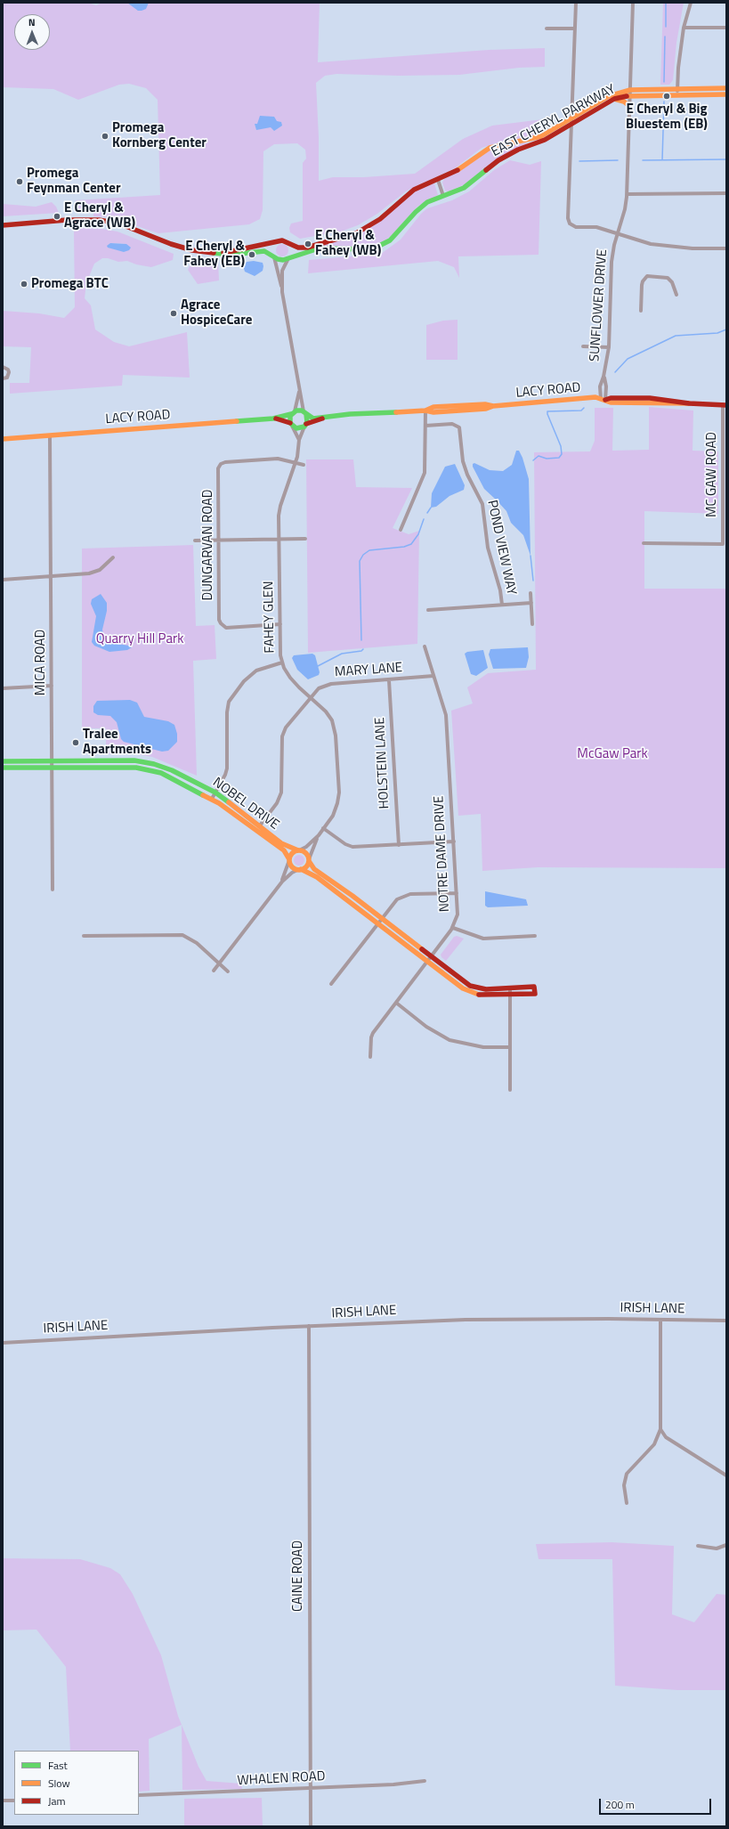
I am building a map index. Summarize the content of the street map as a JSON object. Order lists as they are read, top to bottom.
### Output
{
  "streets": {
    "street": [
      "EAST CHERYL PARKWAY",
      "SUNFLOWER DRIVE",
      "LACY ROAD",
      "MC GAW ROAD",
      "DUNGARVAN ROAD",
      "POND VIEW WAY",
      "FAHEY GLEN",
      "MICA ROAD",
      "MARY LANE",
      "HOLSTEIN LANE",
      "NOBEL DRIVE",
      "NOTRE DAME DRIVE",
      "IRISH LANE",
      "CAINE ROAD",
      "WHALEN ROAD"
    ]
  },
  "crossings": [
    ["EAST CHERYL PARKWAY", "SUNFLOWER DRIVE"],
    ["SUNFLOWER DRIVE", "LACY ROAD"],
    ["LACY ROAD", "MC GAW ROAD"],
    ["LACY ROAD", "FAHEY GLEN"],
    ["LACY ROAD", "MICA ROAD"],
    ["DUNGARVAN ROAD", "FAHEY GLEN"],
    ["FAHEY GLEN", "MARY LANE"],
    ["FAHEY GLEN", "NOBEL DRIVE"],
    ["MICA ROAD", "NOBEL DRIVE"],
    ["MARY LANE", "HOLSTEIN LANE"],
    ["MARY LANE", "NOBEL DRIVE"],
    ["MARY LANE", "NOTRE DAME DRIVE"],
    ["NOBEL DRIVE", "NOTRE DAME DRIVE"],
    ["IRISH LANE", "CAINE ROAD"],
    ["CAINE ROAD", "WHALEN ROAD"]
  ],
  "parks": ["Quarry Hill Park", "McGaw Park"],
  "places": [
    "E Cheryl & Big Bluestem (EB)",
    "Promega Kornberg Center",
    "Promega Feynman Center",
    "E Cheryl & Agrace (WB)",
    "E Cheryl & Fahey (WB)",
    "E Cheryl & Fahey (EB)",
    "Promega BTC",
    "Agrace HospiceCare",
    "Tralee Apartments"
  ],
  "legend": ["Fast", "Slow", "Jam"],
  "scale_bar": "200 m",
  "north": "top"
}
